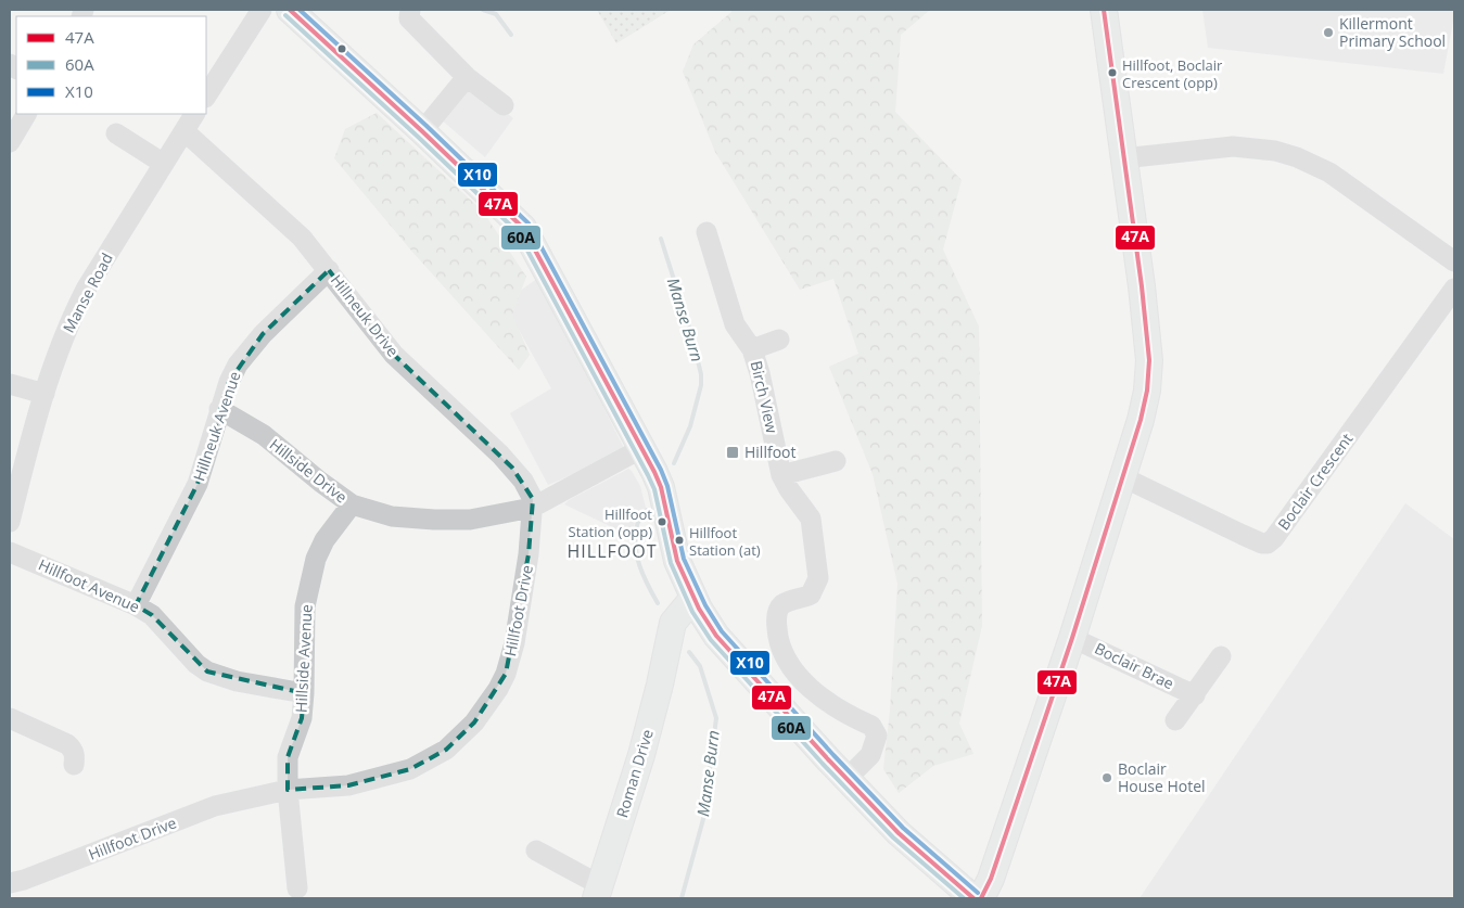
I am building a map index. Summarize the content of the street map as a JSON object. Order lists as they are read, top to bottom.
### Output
{
  "streets": {
    "main road": ["Roman Drive"],
    "street": [
      "Manse Road",
      "Hillneuk Drive",
      "Birch View",
      "Hillneuk Avenue",
      "Hillside Drive",
      "Boclair Crescent",
      "Hillfoot Avenue",
      "Hillfoot Drive",
      "Hillside Avenue",
      "Boclair Brae"
    ]
  },
  "crossings": [
    ["Manse Road", "Hillneuk Drive"],
    ["Hillneuk Drive", "Hillneuk Avenue"],
    ["Hillneuk Drive", "Hillside Drive"],
    ["Hillneuk Drive", "Hillfoot Drive"],
    ["Hillneuk Avenue", "Hillside Drive"],
    ["Hillneuk Avenue", "Hillfoot Avenue"],
    ["Hillside Drive", "Hillfoot Drive"],
    ["Hillside Drive", "Hillside Avenue"],
    ["Hillfoot Avenue", "Hillside Avenue"],
    ["Hillfoot Drive", "Hillside Avenue"]
  ],
  "districts": ["HILLFOOT"],
  "water": ["Manse Burn"],
  "places": {
    "other": [
      "Killermont Primary School",
      "Hillfoot, Boclair Crescent (opp)",
      "Hillfoot Station (opp)",
      "Hillfoot Station (at)",
      "Boclair House Hotel"
    ],
    "transit": ["Hillfoot"]
  },
  "lines": ["transit line 47A", "transit line X10", "transit line 60A"],
  "legend": ["47A", "60A", "X10"]
}
